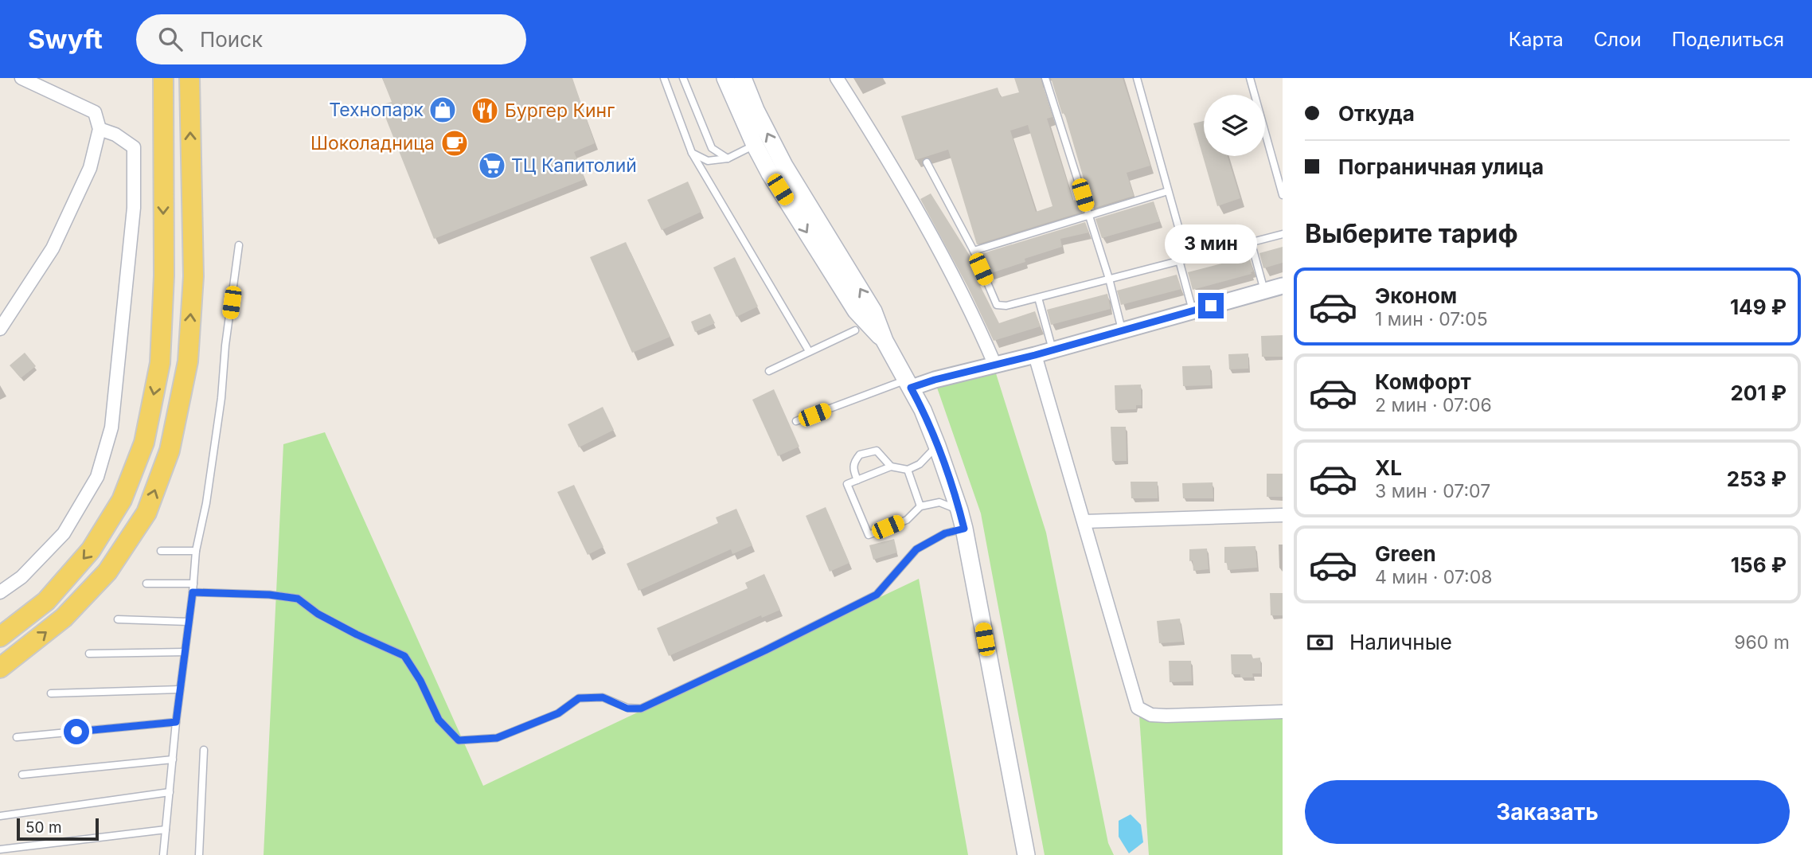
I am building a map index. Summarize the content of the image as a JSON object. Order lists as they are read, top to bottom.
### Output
{
  "places": {
    "shop": ["Технопарк"],
    "restaurant": ["Бургер Кинг"],
    "cafe": ["Шоколадница"],
    "supermarket": ["ТЦ Капитолий"]
  },
  "scale_bar": "50 m",
  "page": {
    "header": "Swyft",
    "search": "Поиск",
    "nav": ["Карта", "Слои", "Поделиться"],
    "banner": ["Откуда", "Пограничная улица"],
    "heading": "Выберите тариф",
    "bubble": "3 мин",
    "list": [
      {
        "name": "Эконом",
        "note": "1 мин · 07:05",
        "value": "149 ₽"
      },
      {
        "name": "Комфорт",
        "note": "2 мин · 07:06",
        "value": "201 ₽"
      },
      {
        "name": "XL",
        "note": "3 мин · 07:07",
        "value": "253 ₽"
      },
      {
        "name": "Green",
        "note": "4 мин · 07:08",
        "value": "156 ₽"
      }
    ],
    "pay": ["Наличные", "960 m"],
    "buttons": "Заказать",
    "scale": "50 m"
  }
}
